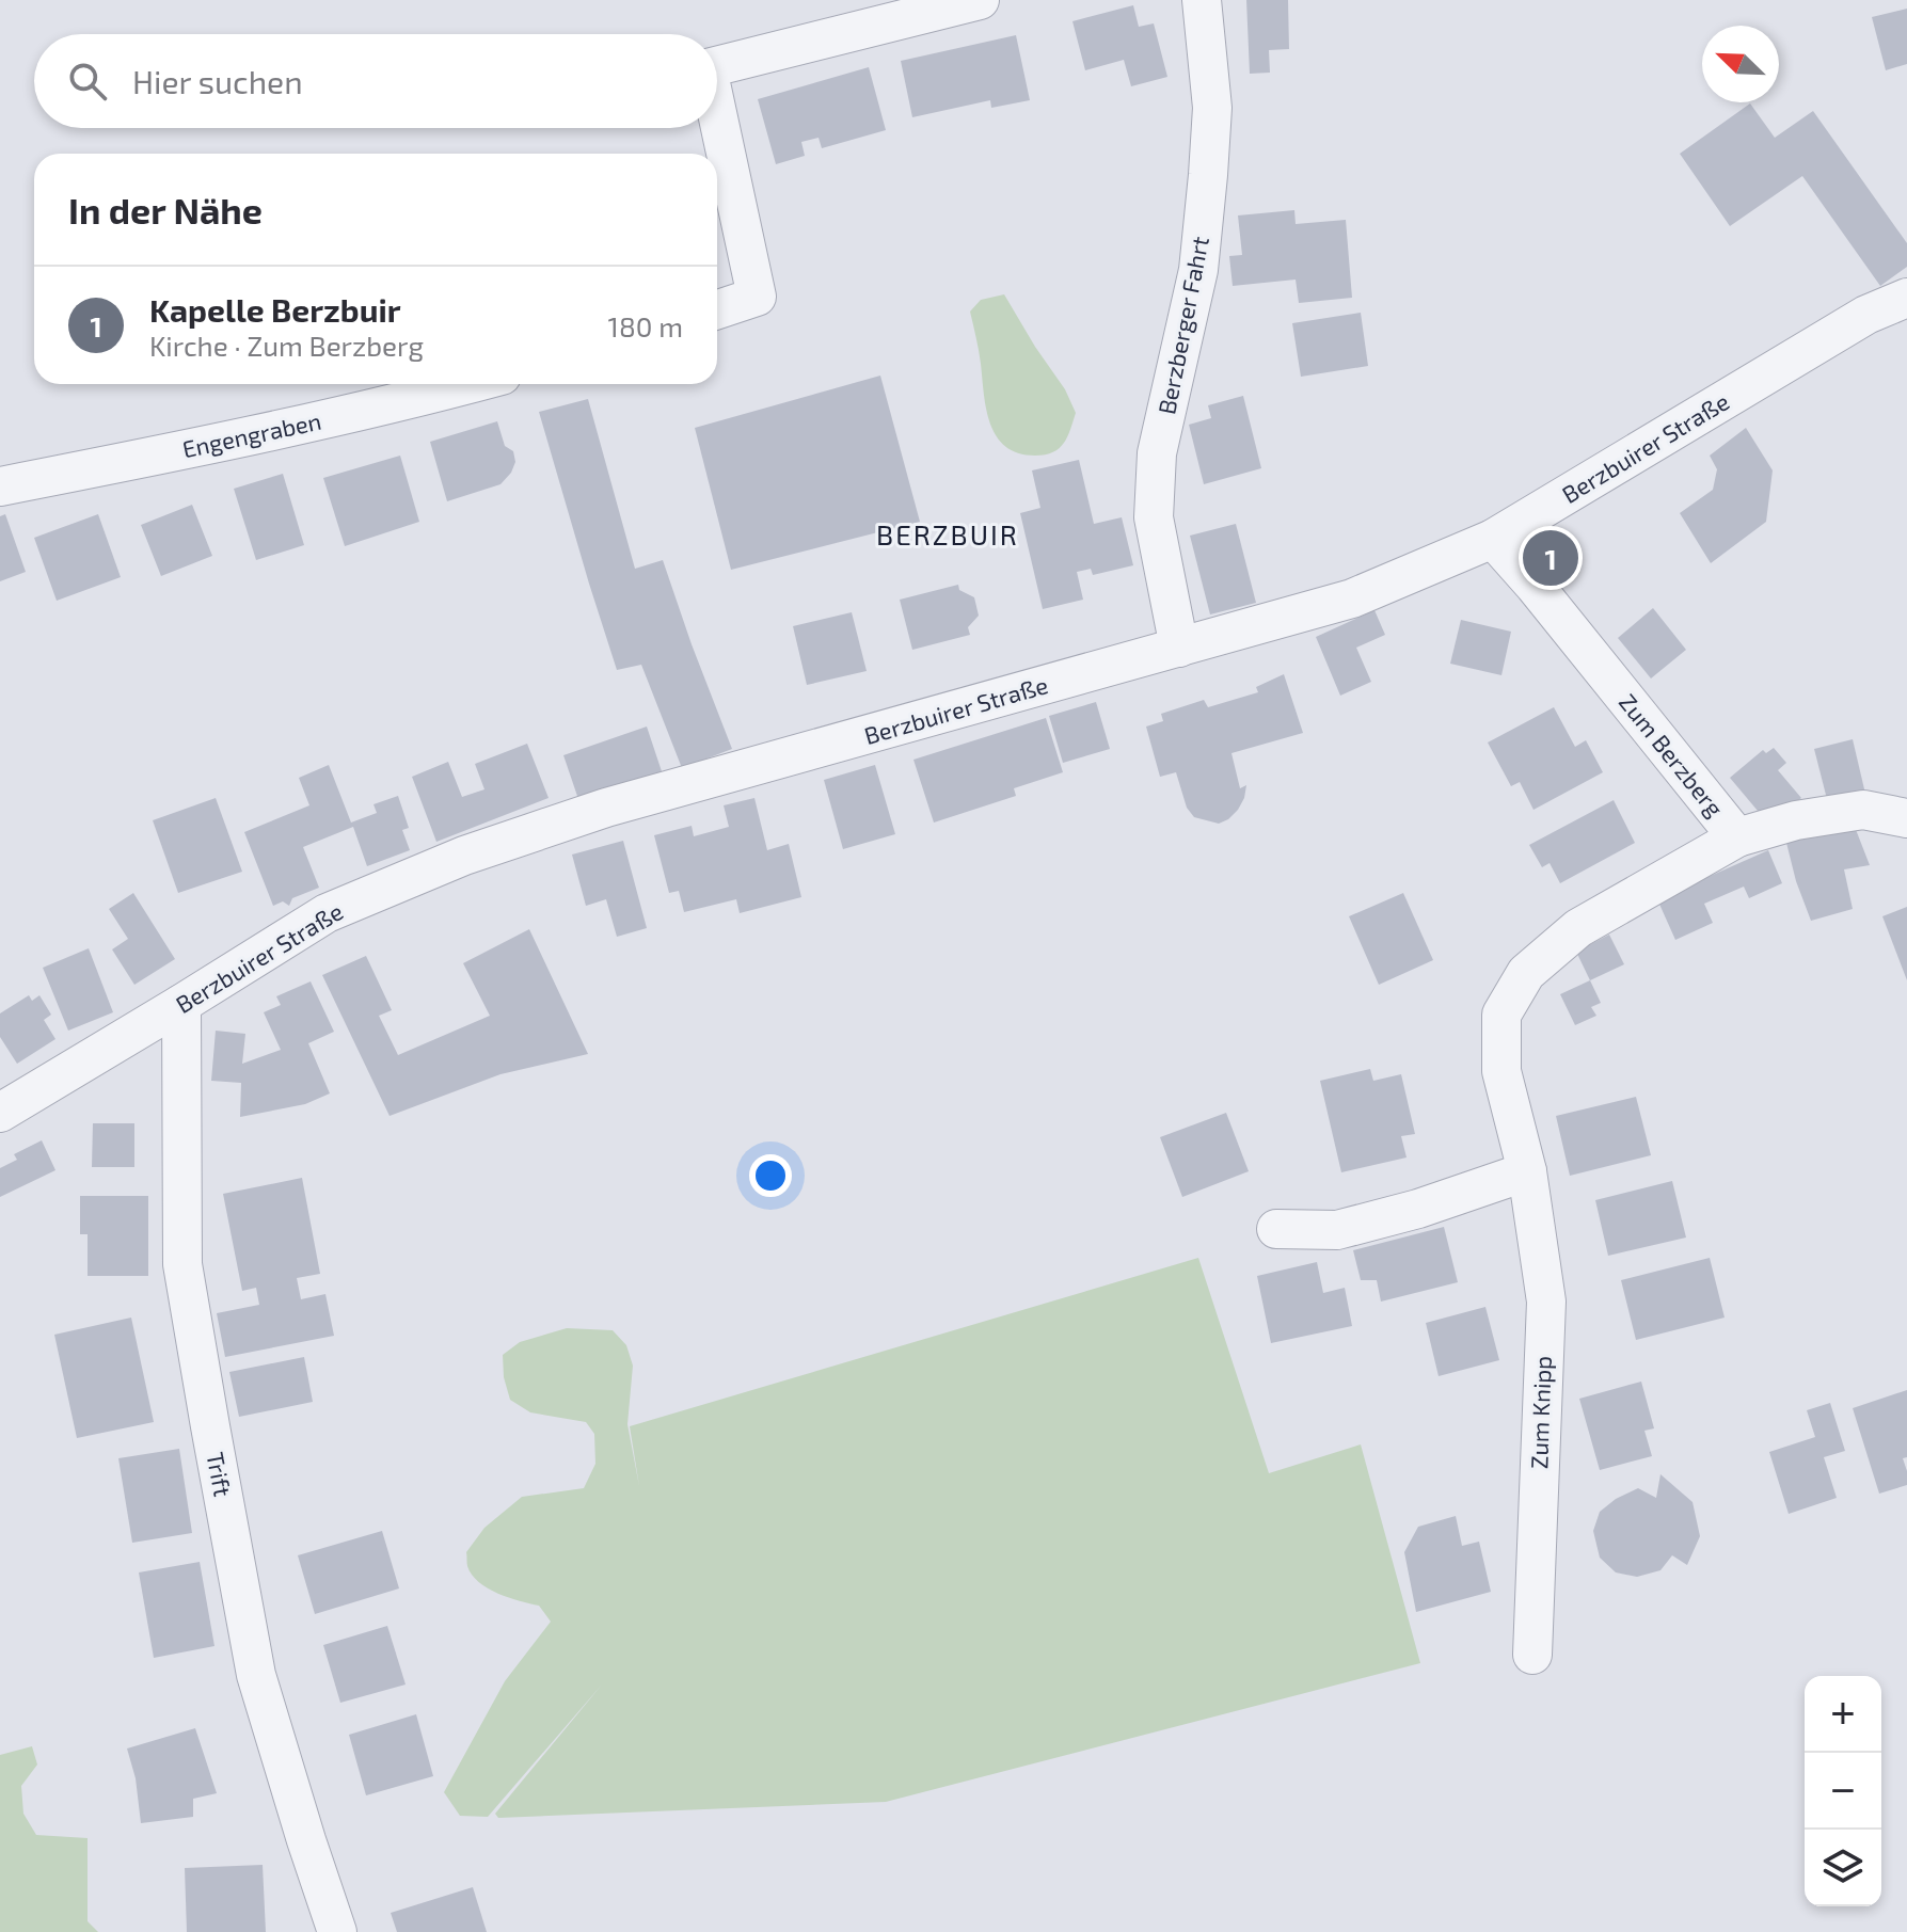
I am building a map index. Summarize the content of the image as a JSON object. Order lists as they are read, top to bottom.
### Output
{
  "streets": {
    "street": [
      "Berzberger Fahrt",
      "Engengraben",
      "Berzbuirer Straße",
      "Zum Berzberg",
      "Zum Knipp",
      "Trift"
    ]
  },
  "crossings": [
    ["Berzberger Fahrt", "Berzbuirer Straße"],
    ["Berzbuirer Straße", "Zum Berzberg"],
    ["Berzbuirer Straße", "Trift"],
    ["Zum Berzberg", "Zum Knipp"]
  ],
  "districts": ["BERZBUIR"],
  "north": "top left",
  "page": {
    "search": "Hier suchen",
    "heading": "In der Nähe",
    "list": [
      {
        "mark": "1",
        "name": "Kapelle Berzbuir",
        "note": "Kirche · Zum Berzberg",
        "value": "180 m"
      }
    ],
    "pins": "1",
    "map_buttons": ["+", "−"]
  }
}
